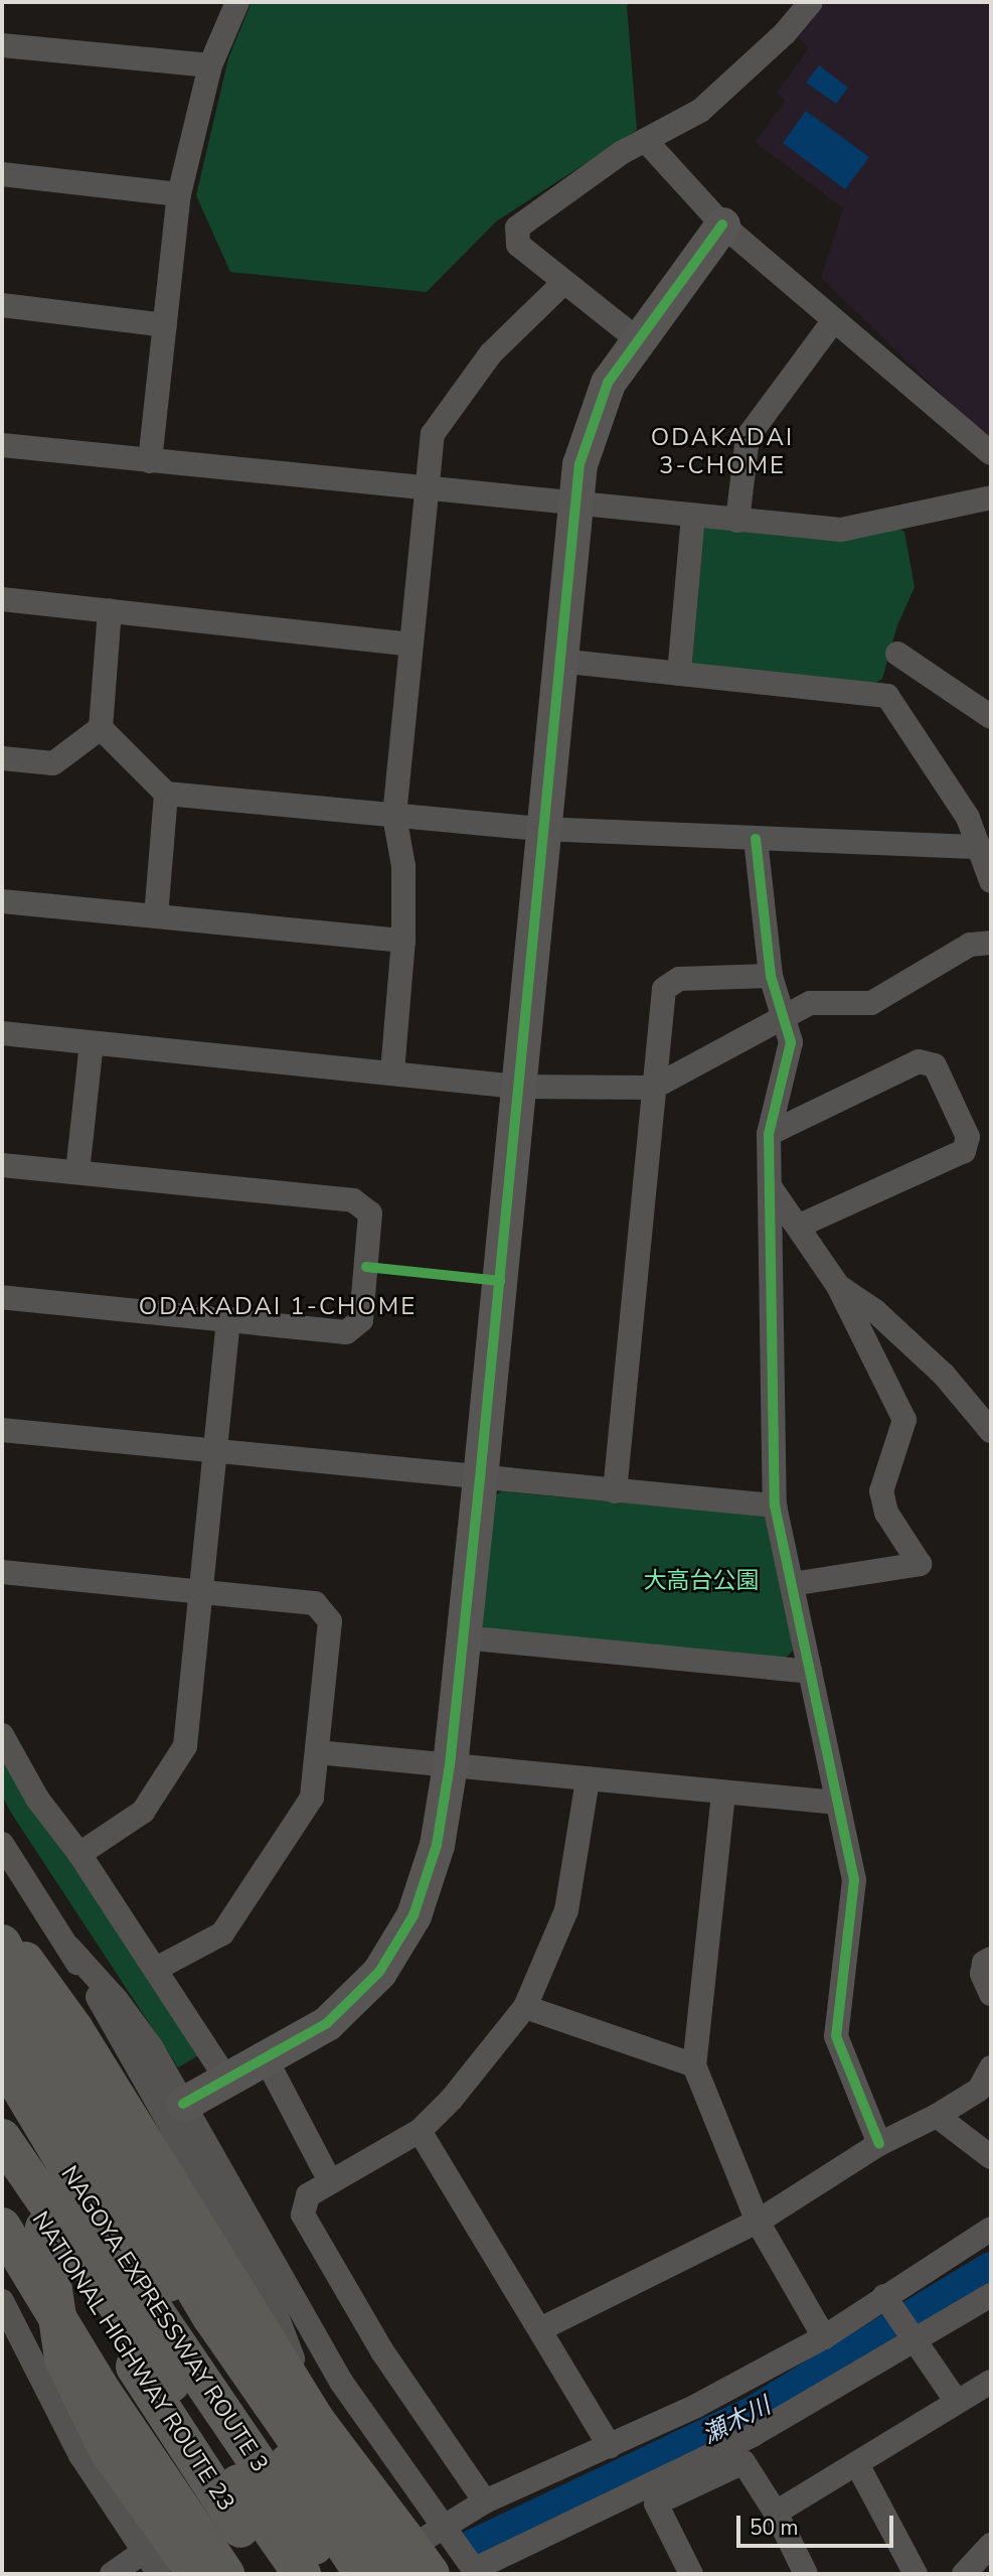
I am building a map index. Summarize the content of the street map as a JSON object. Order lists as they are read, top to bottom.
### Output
{
  "streets": {
    "highway": ["NAGOYA EXPRESSWAY ROUTE 3", "NATIONAL HIGHWAY ROUTE 23"]
  },
  "districts": ["ODAKADAI 3-CHOME", "ODAKADAI 1-CHOME"],
  "water": ["瀬木川"],
  "parks": ["大高台公園"],
  "scale_bar": "50 m"
}
